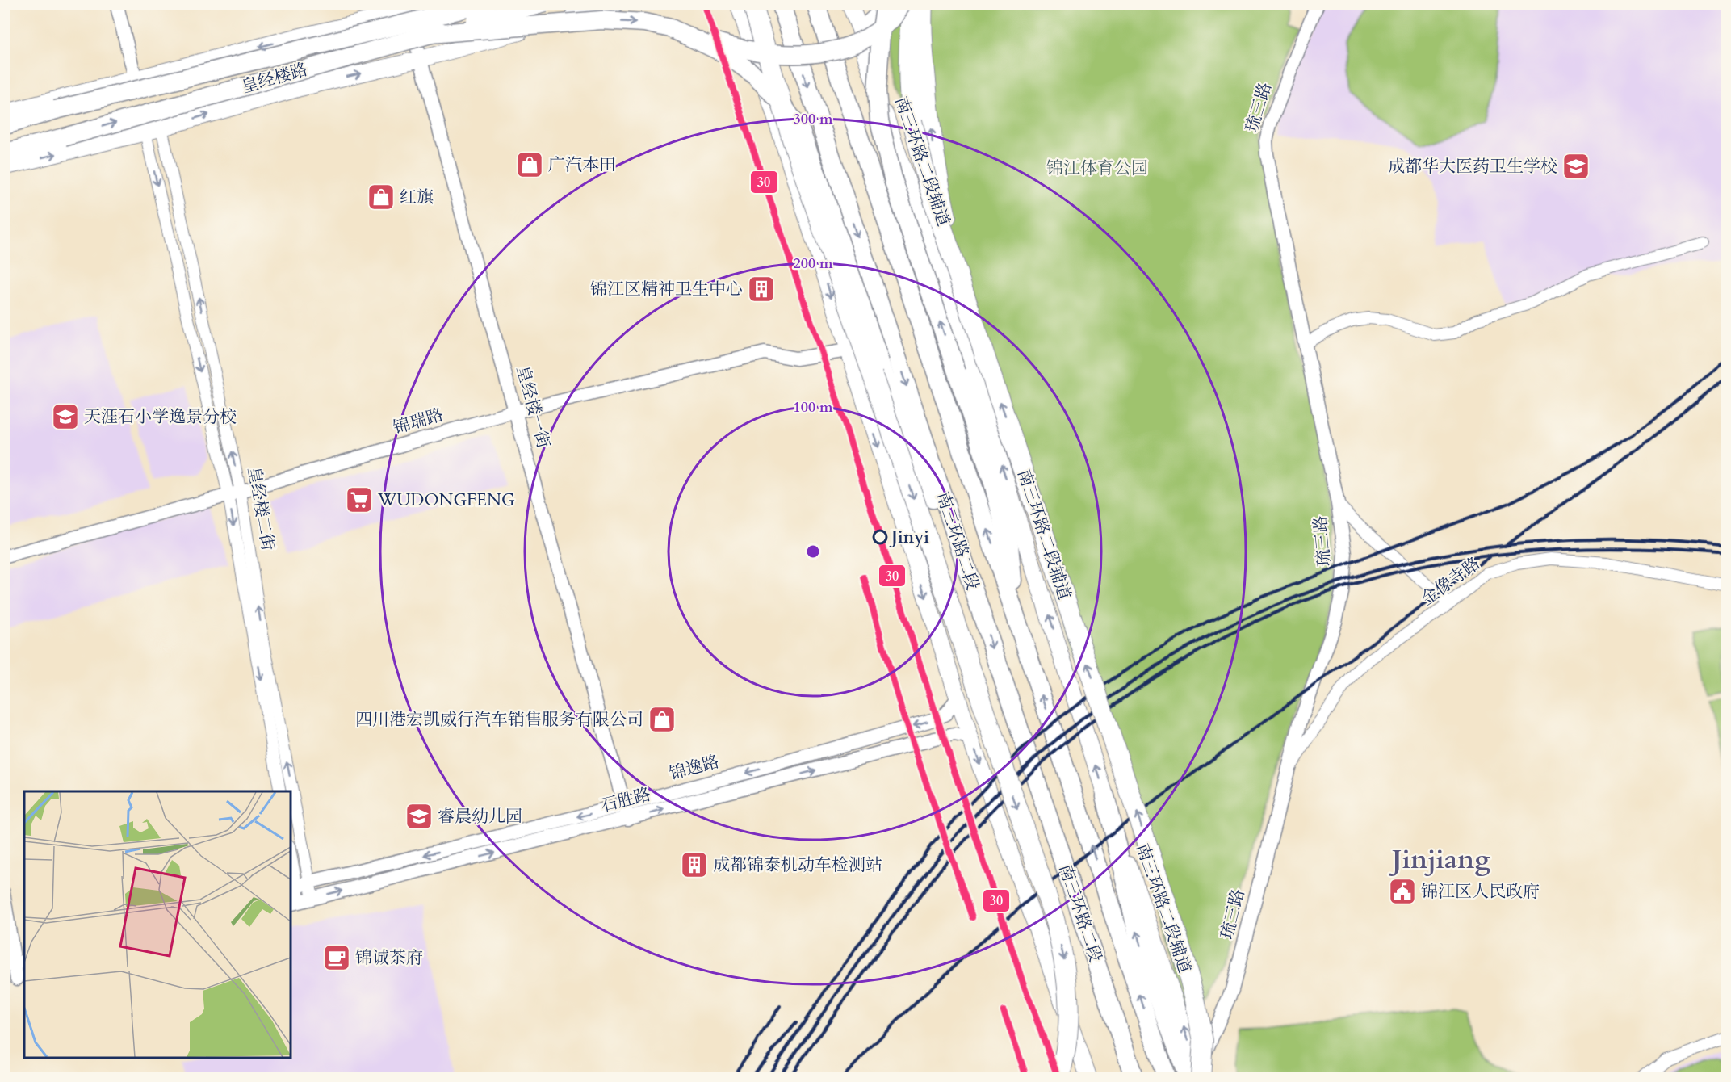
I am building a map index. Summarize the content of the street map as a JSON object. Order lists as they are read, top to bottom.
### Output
{
  "streets": {
    "highway": ["皇经楼路", "南三环路二段"],
    "main road": ["南三环路二段辅道"],
    "street": [
      "琉三路",
      "皇经楼一街",
      "锦瑞路",
      "皇经楼二街",
      "金像寺路",
      "锦逸路",
      "石胜路"
    ]
  },
  "crossings": [
    ["琉三路", "金像寺路"],
    ["皇经楼一街", "锦瑞路"],
    ["皇经楼一街", "锦逸路"],
    ["皇经楼一街", "石胜路"],
    ["锦瑞路", "皇经楼二街"],
    ["皇经楼二街", "锦逸路"],
    ["皇经楼二街", "石胜路"],
    ["锦逸路", "石胜路"]
  ],
  "one_way": ["锦逸路", "石胜路"],
  "districts": ["Jinjiang"],
  "parks": ["锦江体育公园"],
  "places": {
    "shop": ["广汽本田", "红旗", "四川港宏凯威行汽车销售服务有限公司"],
    "school or university": ["成都华大医药卫生学校", "天涯石小学逸景分校", "睿晨幼儿园"],
    "building": ["锦江区精神卫生中心", "成都锦泰机动车检测站"],
    "supermarket": ["WUDONGFENG"],
    "other": ["Jinyi"],
    "public building": ["锦江区人民政府"],
    "cafe": ["锦诚茶府"]
  },
  "lines": ["transit line 30"],
  "rings": ["300 m", "200 m", "100 m"]
}
